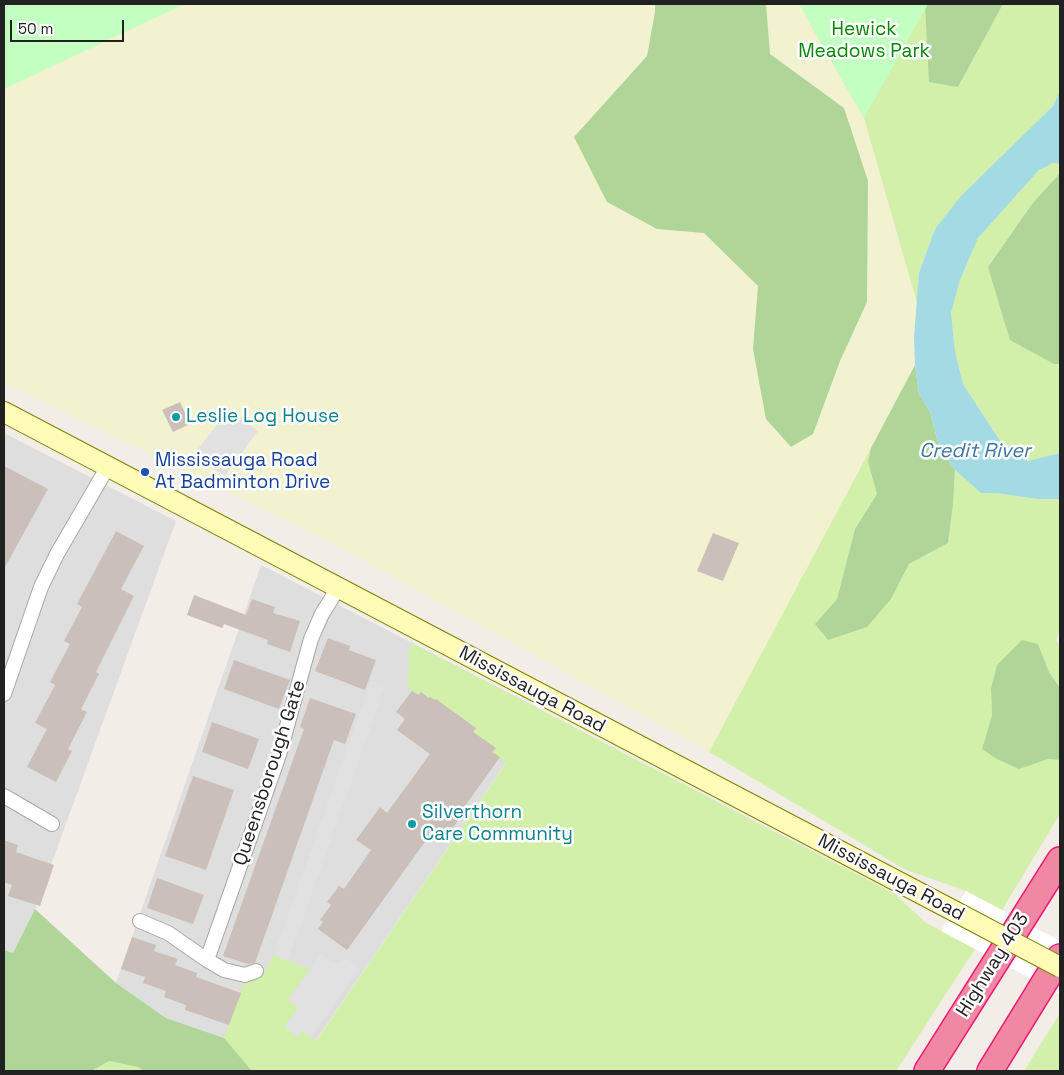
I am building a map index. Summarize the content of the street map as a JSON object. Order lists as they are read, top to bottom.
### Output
{
  "streets": {
    "highway": ["Highway 403"],
    "main road": ["Mississauga Road"],
    "street": ["Queensborough Gate"]
  },
  "crossings": [
    ["Mississauga Road", "Queensborough Gate"]
  ],
  "water": ["Credit River"],
  "parks": ["Hewick Meadows Park"],
  "places": ["Leslie Log House", "Mississauga Road At Badminton Drive", "Silverthorn Care Community"],
  "scale_bar": "50 m"
}
